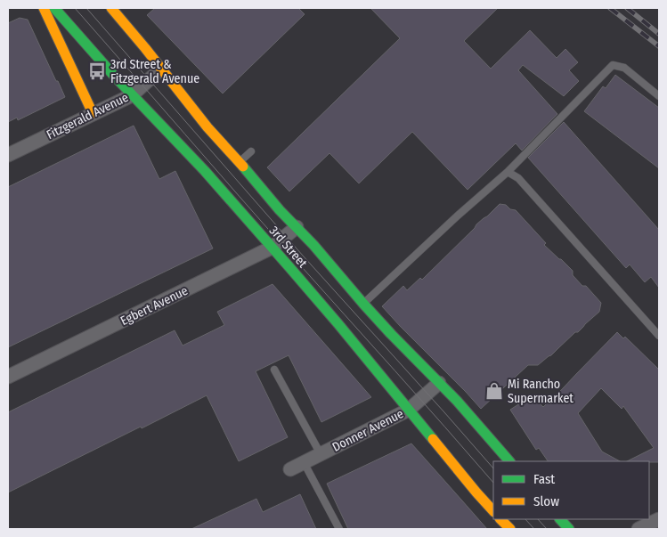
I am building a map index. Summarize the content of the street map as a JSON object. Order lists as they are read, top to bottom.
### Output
{
  "streets": {
    "main road": ["3rd Street"],
    "street": ["Fitzgerald Avenue", "Egbert Avenue", "Donner Avenue"]
  },
  "crossings": [
    ["Fitzgerald Avenue", "3rd Street"],
    ["3rd Street", "Egbert Avenue"],
    ["3rd Street", "Donner Avenue"]
  ],
  "places": {
    "bus stop": ["3rd Street & Fitzgerald Avenue"],
    "shop": ["Mi Rancho Supermarket"]
  },
  "legend": ["Fast", "Slow"]
}
